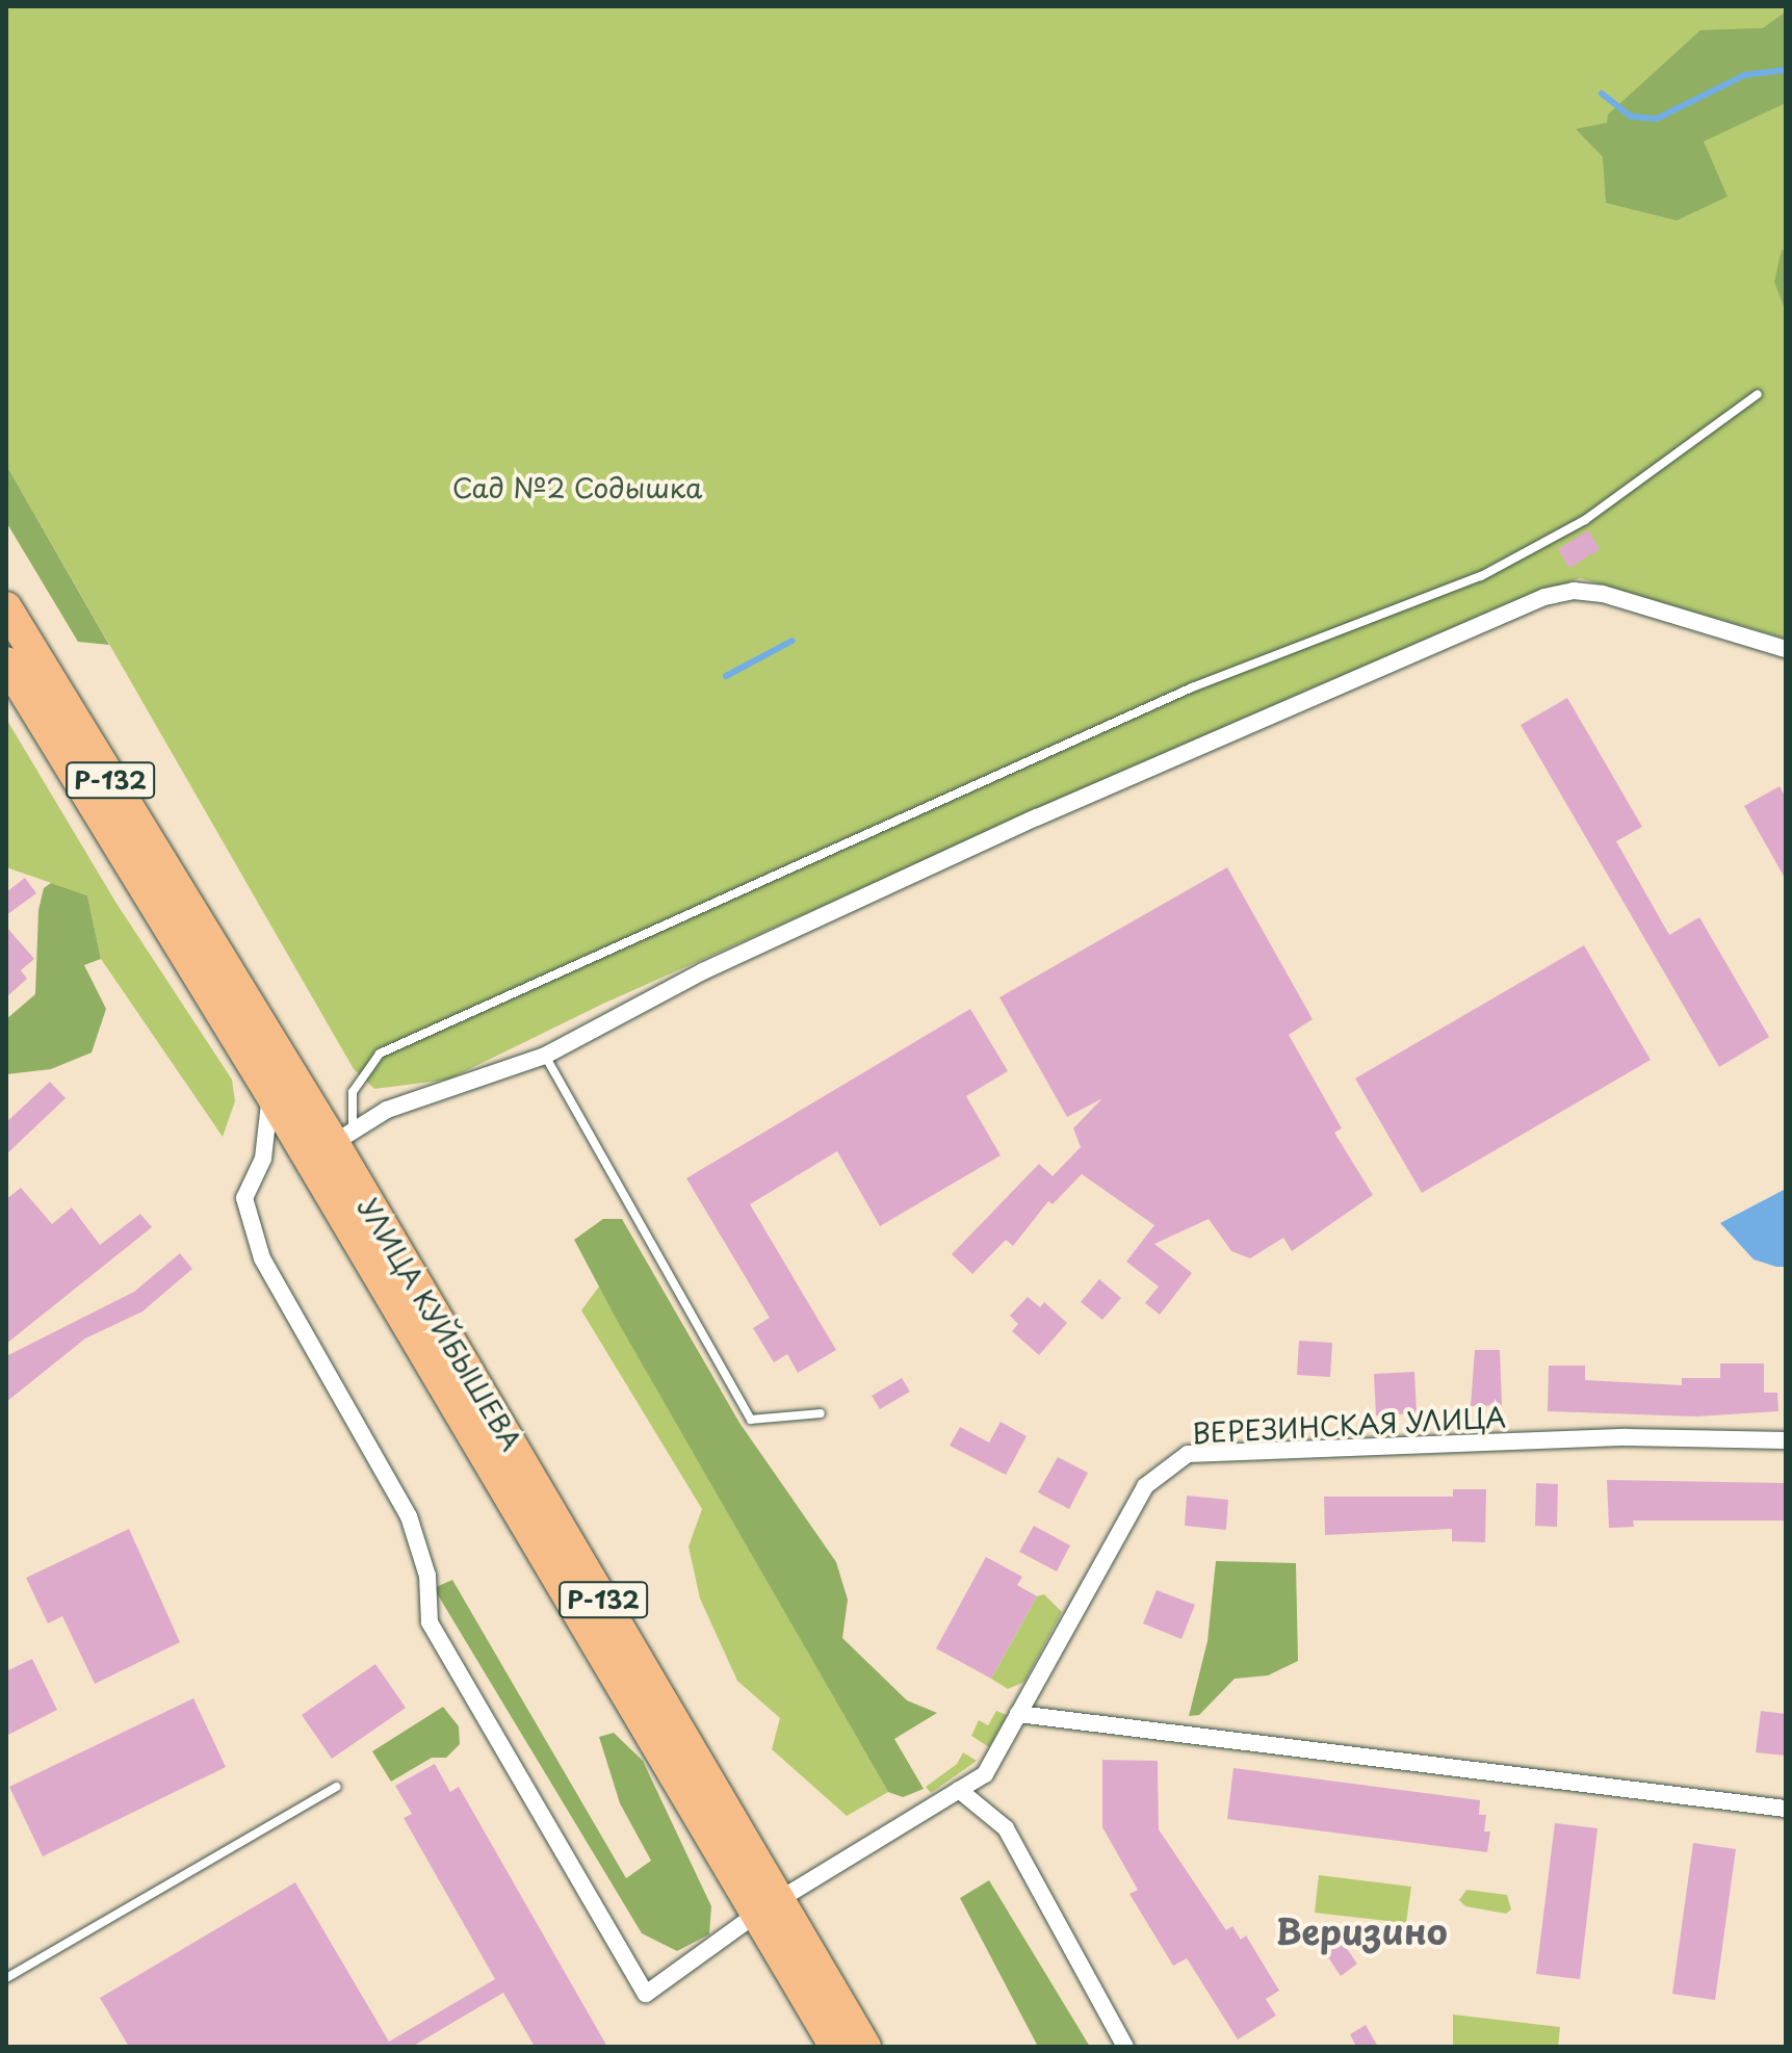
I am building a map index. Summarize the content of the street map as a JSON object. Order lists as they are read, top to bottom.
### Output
{
  "streets": {
    "highway": ["Р-132", "УЛИЦА КУЙБЫШЕВА"],
    "street": ["ВЕРЕЗИНСКАЯ УЛИЦА"]
  },
  "crossings": [
    ["УЛИЦА КУЙБЫШЕВА", "ВЕРЕЗИНСКАЯ УЛИЦА"]
  ],
  "districts": ["Веризино"],
  "parks": ["Сад №2 Содышка"]
}
